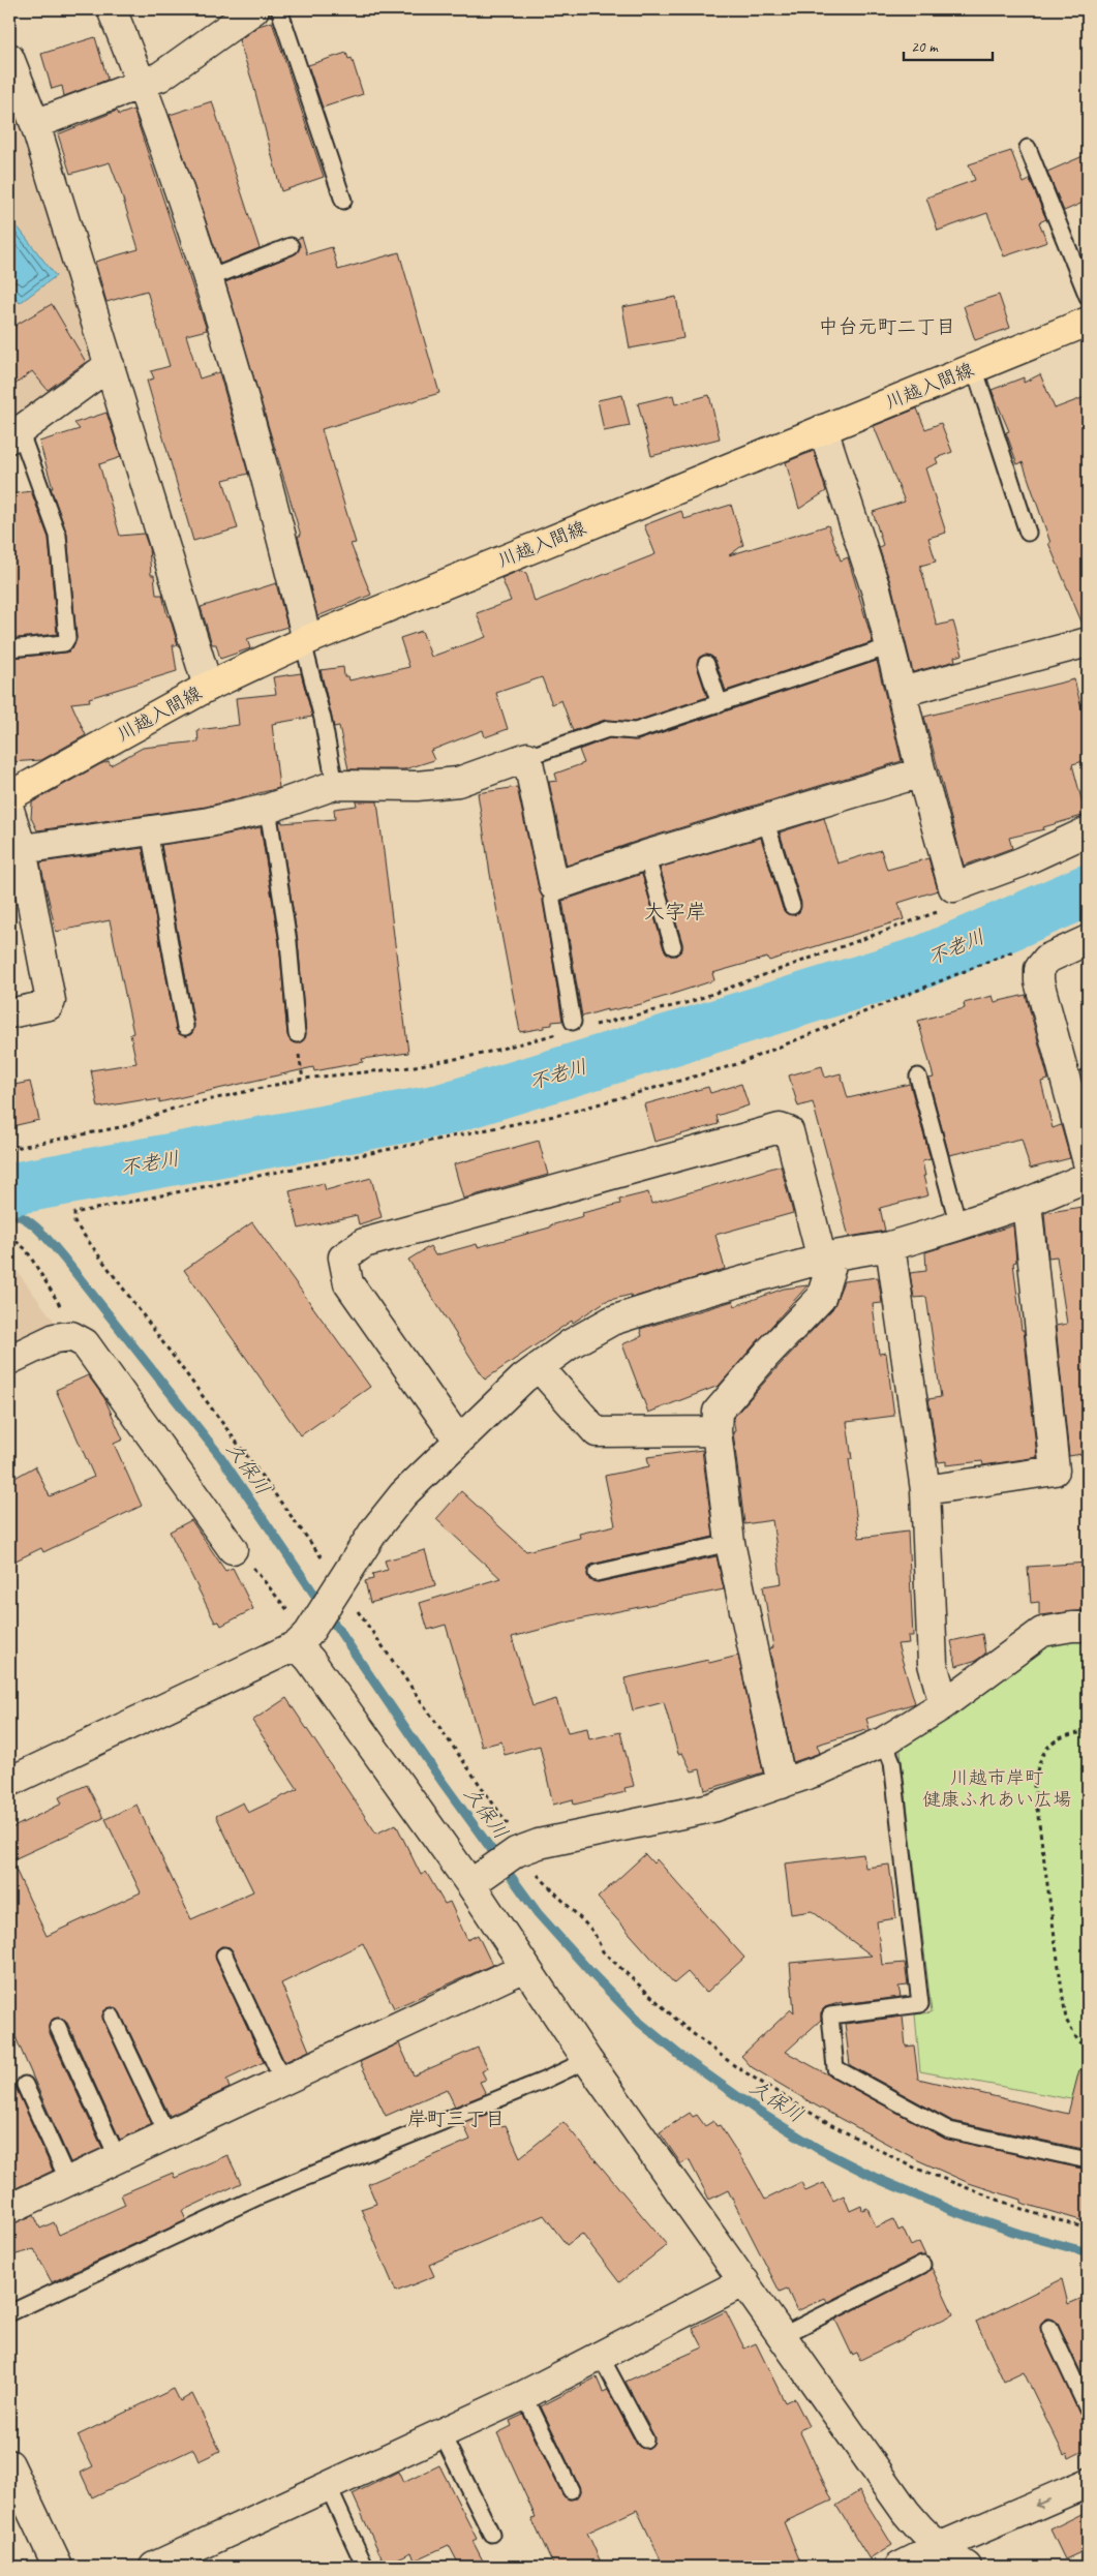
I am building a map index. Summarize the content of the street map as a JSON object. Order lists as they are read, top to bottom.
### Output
{
  "streets": {
    "main road": ["川越入間線"]
  },
  "districts": ["中台元町二丁目", "大字岸", "岸町三丁目"],
  "water": ["不老川", "久保川"],
  "parks": ["川越市岸町 健康ふれあい広場"],
  "scale_bar": "20 m"
}
